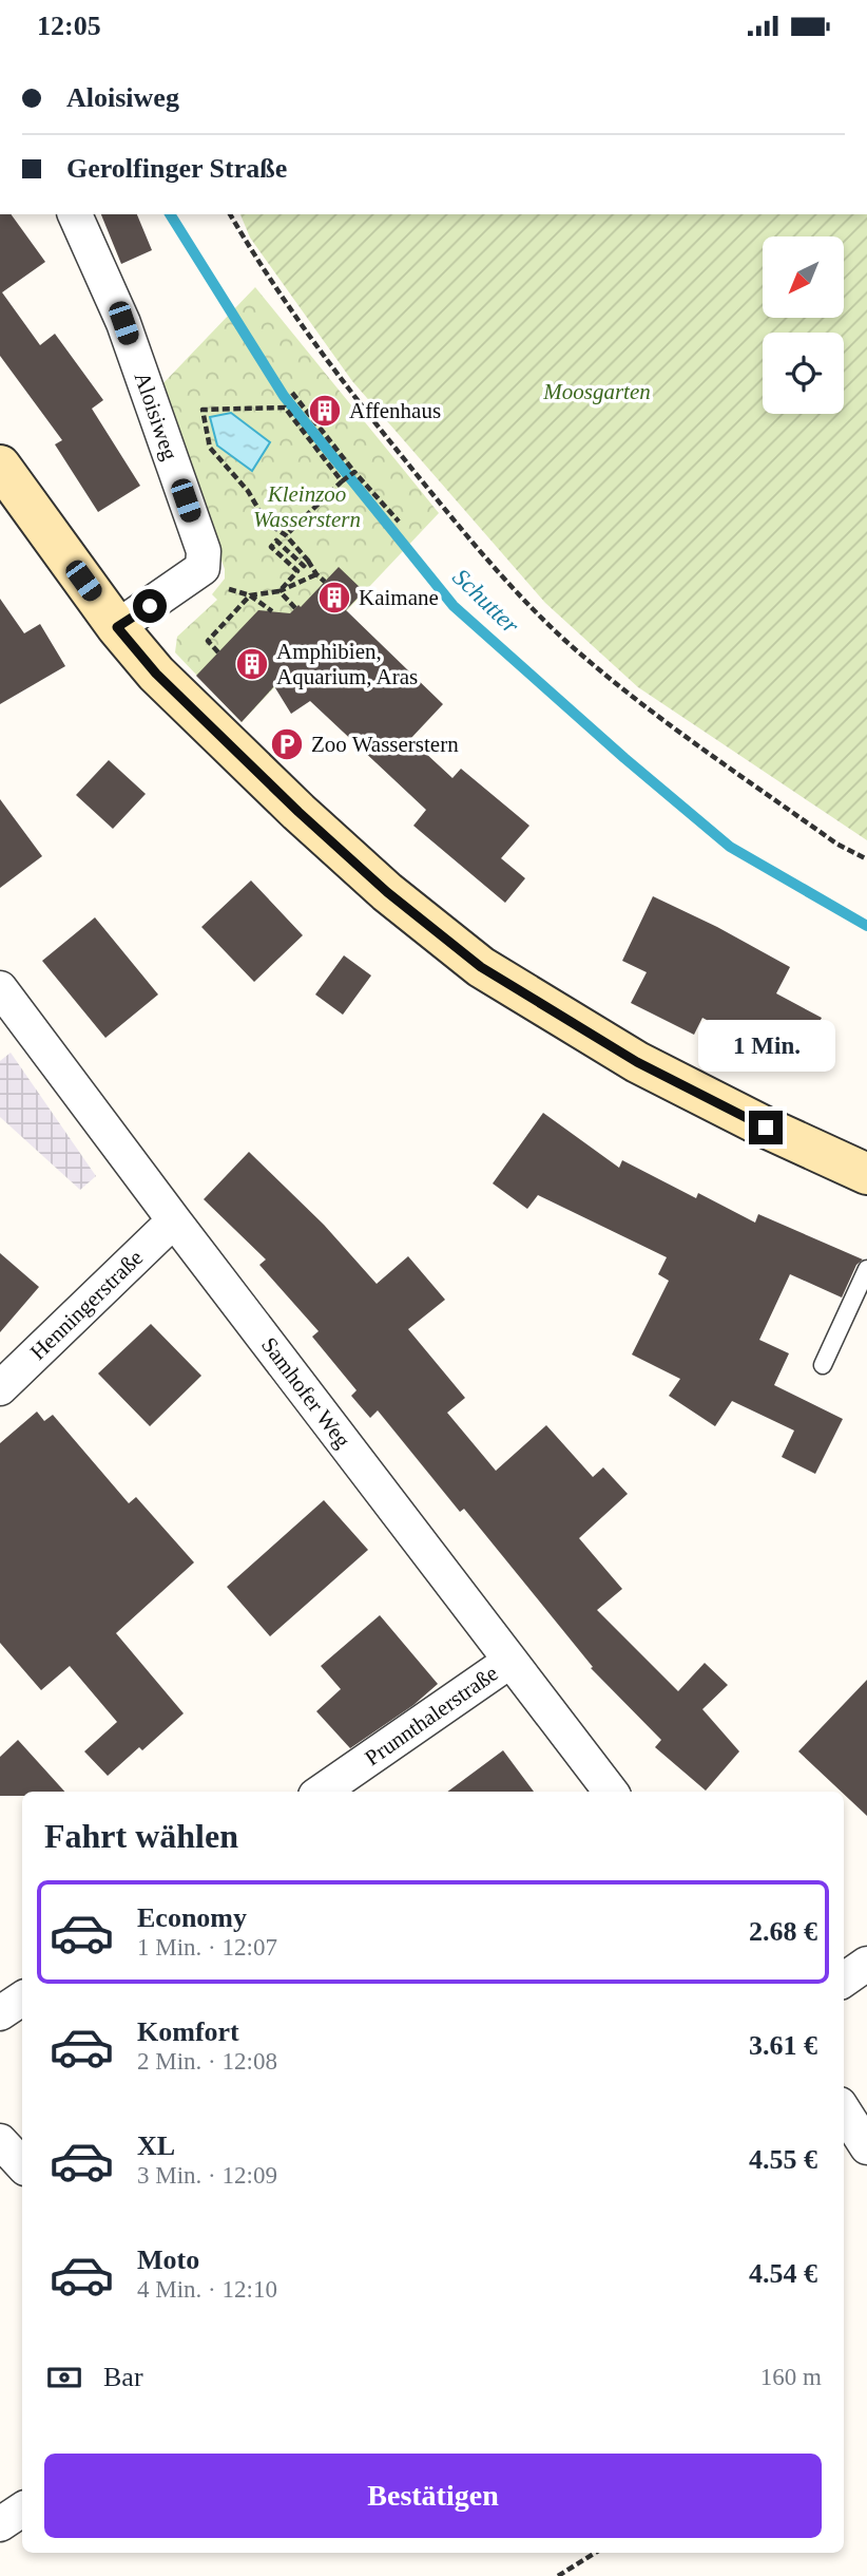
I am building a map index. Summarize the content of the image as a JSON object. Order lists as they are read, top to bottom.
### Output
{
  "streets": {
    "street": [
      "Aloisiweg",
      "Henningerstraße",
      "Samhofer Weg",
      "Prunnthalerstraße"
    ]
  },
  "crossings": [
    ["Henningerstraße", "Samhofer Weg"],
    ["Samhofer Weg", "Prunnthalerstraße"]
  ],
  "water": ["Schutter"],
  "parks": ["Moosgarten", "Kleinzoo Wasserstern"],
  "places": {
    "building": ["Affenhaus", "Kaimane", "Amphibien, Aquarium, Aras"],
    "parking": ["Zoo Wasserstern"]
  },
  "north": "bottom left",
  "page": {
    "status": "12:05",
    "banner": ["Aloisiweg", "Gerolfinger Straße"],
    "bubble": "1 Min.",
    "heading": "Fahrt wählen",
    "list": [
      {
        "name": "Economy",
        "note": "1 Min. · 12:07",
        "value": "2.68 €"
      },
      {
        "name": "Komfort",
        "note": "2 Min. · 12:08",
        "value": "3.61 €"
      },
      {
        "name": "XL",
        "note": "3 Min. · 12:09",
        "value": "4.55 €"
      },
      {
        "name": "Moto",
        "note": "4 Min. · 12:10",
        "value": "4.54 €"
      }
    ],
    "pay": ["Bar", "160 m"],
    "buttons": "Bestätigen"
  }
}
